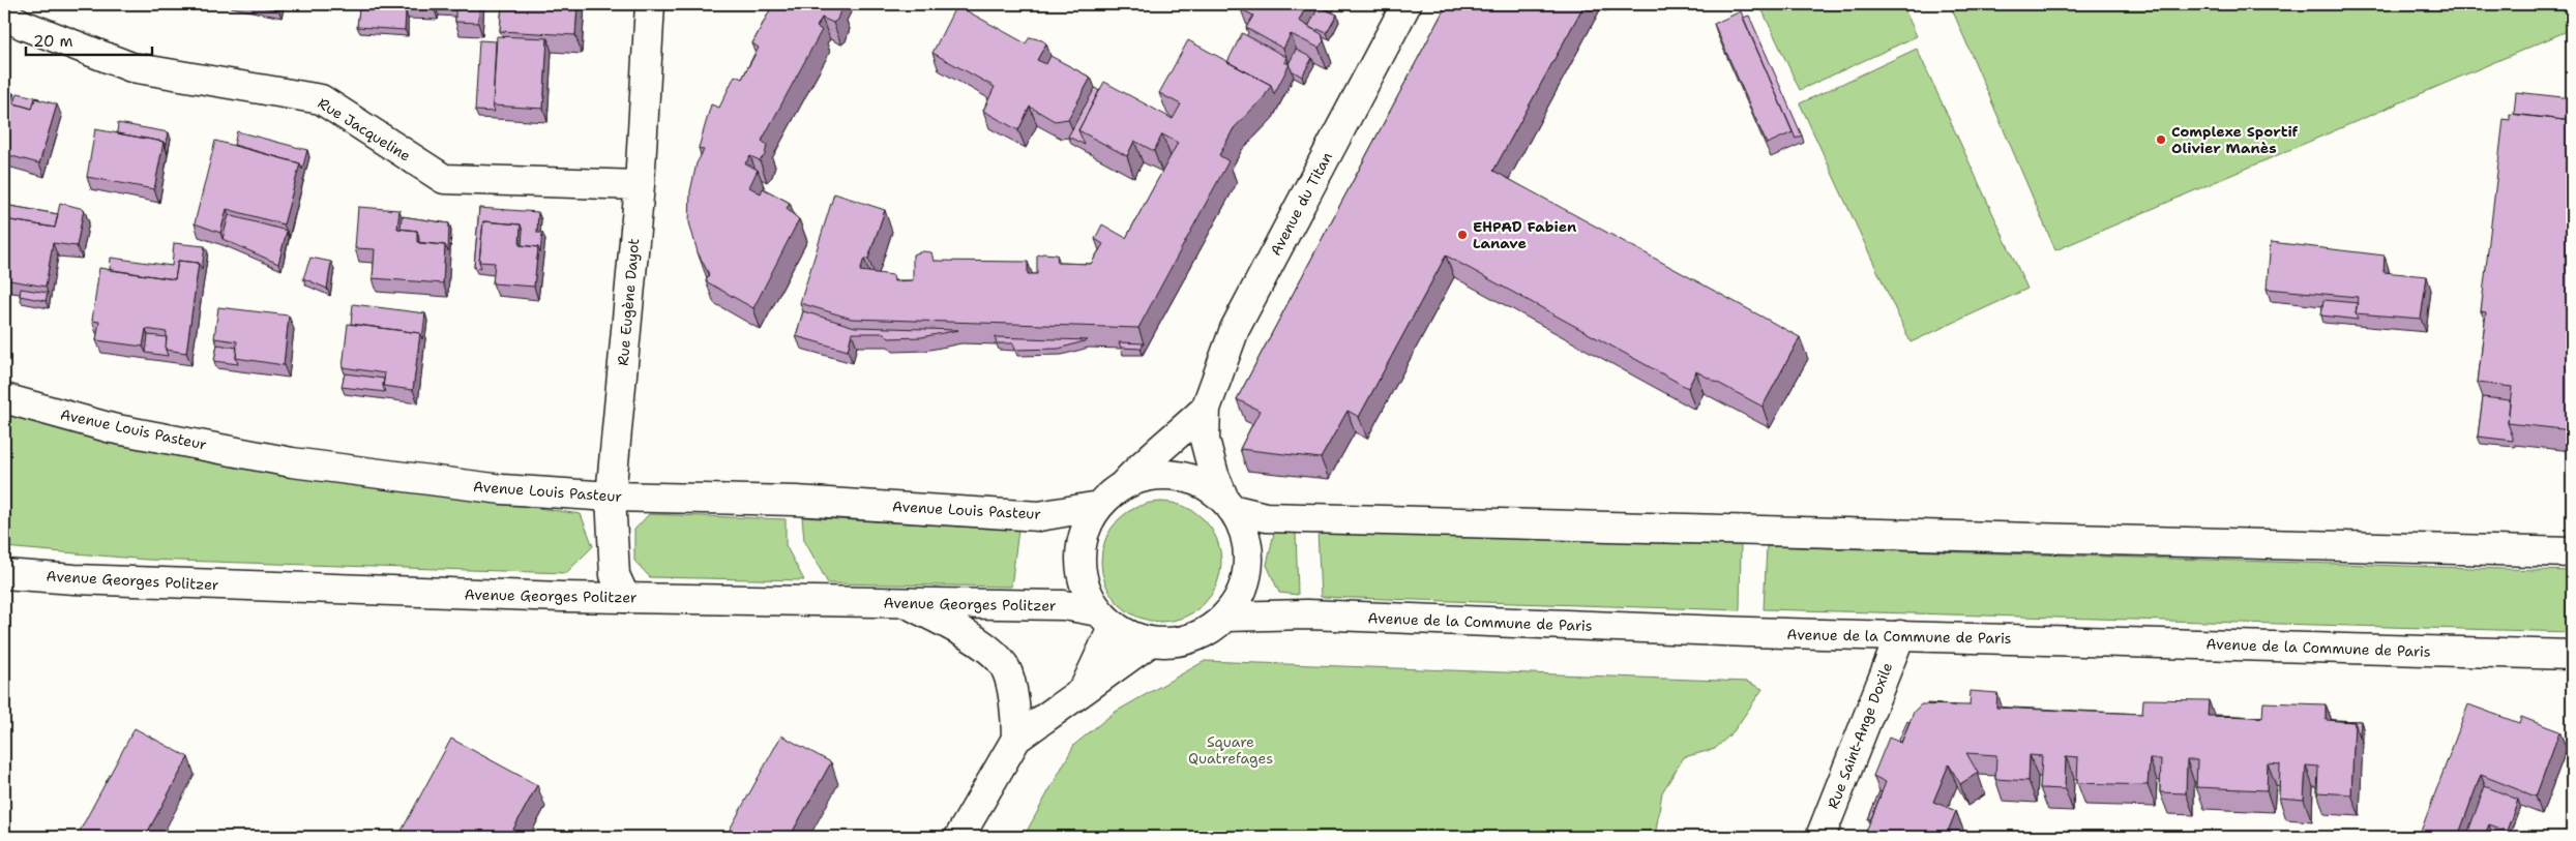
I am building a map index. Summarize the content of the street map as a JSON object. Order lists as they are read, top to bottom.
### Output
{
  "streets": {
    "main road": [
      "Rue Jacqueline",
      "Avenue du Titan",
      "Rue Eugène Dayot",
      "Avenue Louis Pasteur",
      "Avenue Georges Politzer",
      "Avenue de la Commune de Paris",
      "Rue Saint-Ange Doxile"
    ]
  },
  "crossings": [
    ["Rue Jacqueline", "Rue Eugène Dayot"],
    ["Avenue du Titan", "Avenue Louis Pasteur"],
    ["Avenue du Titan", "Avenue Georges Politzer"],
    ["Avenue du Titan", "Avenue de la Commune de Paris"],
    ["Rue Eugène Dayot", "Avenue Louis Pasteur"],
    ["Rue Eugène Dayot", "Avenue Georges Politzer"],
    ["Avenue Louis Pasteur", "Avenue Georges Politzer"],
    ["Avenue Louis Pasteur", "Avenue de la Commune de Paris"],
    ["Avenue Georges Politzer", "Avenue de la Commune de Paris"],
    ["Avenue de la Commune de Paris", "Rue Saint-Ange Doxile"]
  ],
  "parks": ["Square Quatrefages"],
  "places": ["Complexe Sportif Olivier Manès", "EHPAD Fabien Lanave"],
  "scale_bar": "20 m"
}
